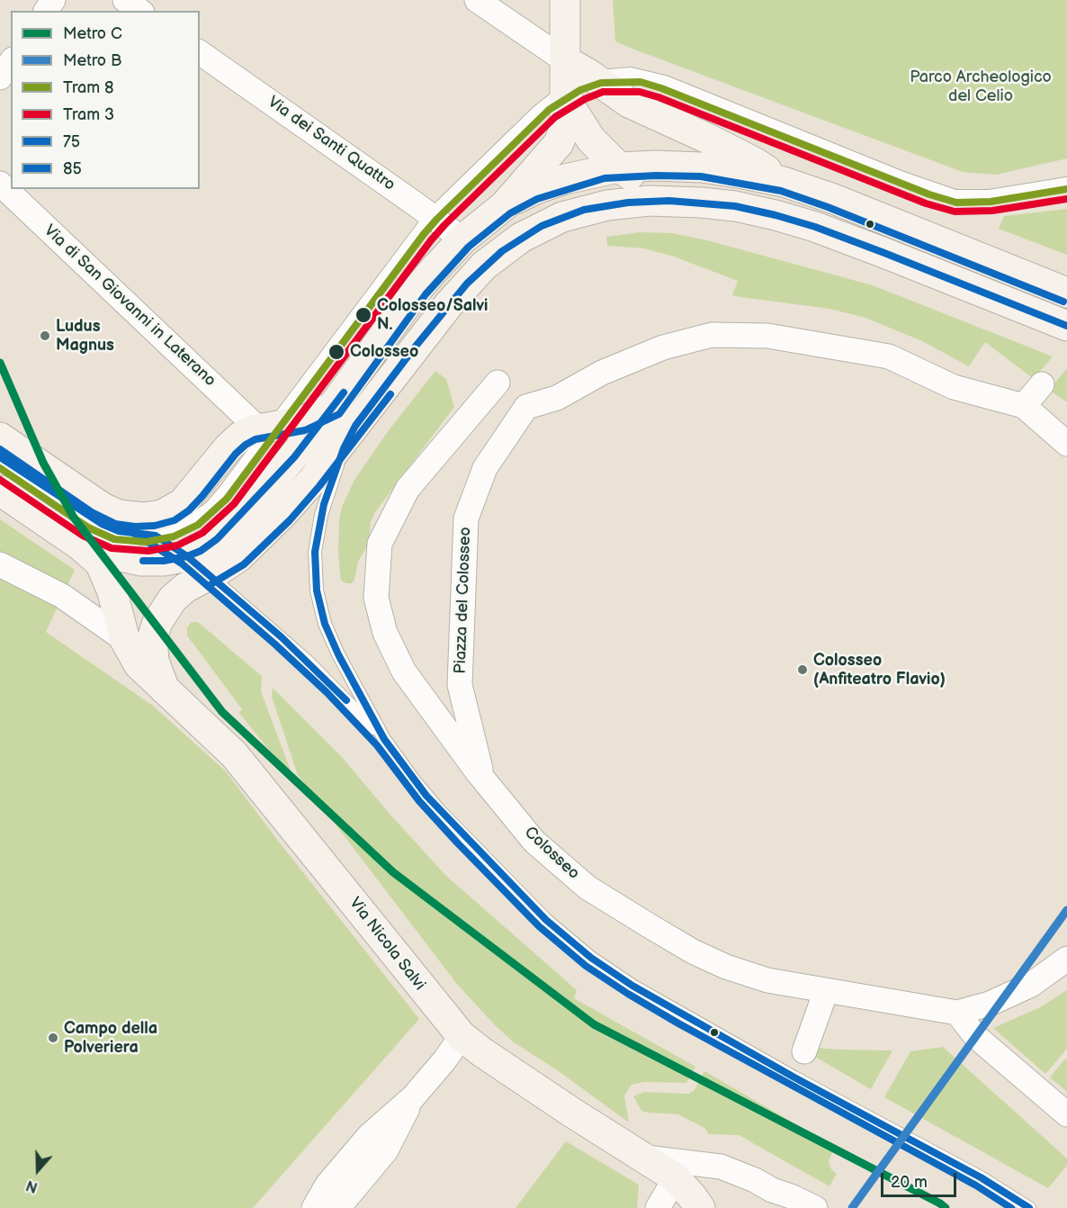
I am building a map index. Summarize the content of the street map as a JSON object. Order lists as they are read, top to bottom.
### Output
{
  "streets": {
    "main road": ["Via Nicola Salvi"],
    "street": [
      "Via dei Santi Quattro",
      "Via di San Giovanni in Laterano",
      "Piazza del Colosseo",
      "Colosseo"
    ]
  },
  "crossings": [
    ["Piazza del Colosseo", "Colosseo"]
  ],
  "parks": ["Parco Archeologico del Celio"],
  "places": [
    "Colosseo/Salvi N.",
    "Ludus Magnus",
    "Colosseo",
    "Colosseo (Anfiteatro Flavio)",
    "Campo della Polveriera"
  ],
  "lines": [
    "tram line 8",
    "tram line 3",
    "transit line 85",
    "transit line 75",
    "metro line C",
    "metro line B"
  ],
  "legend": [
    "Metro C",
    "Metro B",
    "Tram 8",
    "Tram 3",
    "75",
    "85"
  ],
  "scale_bar": "20 m",
  "north": "bottom"
}
